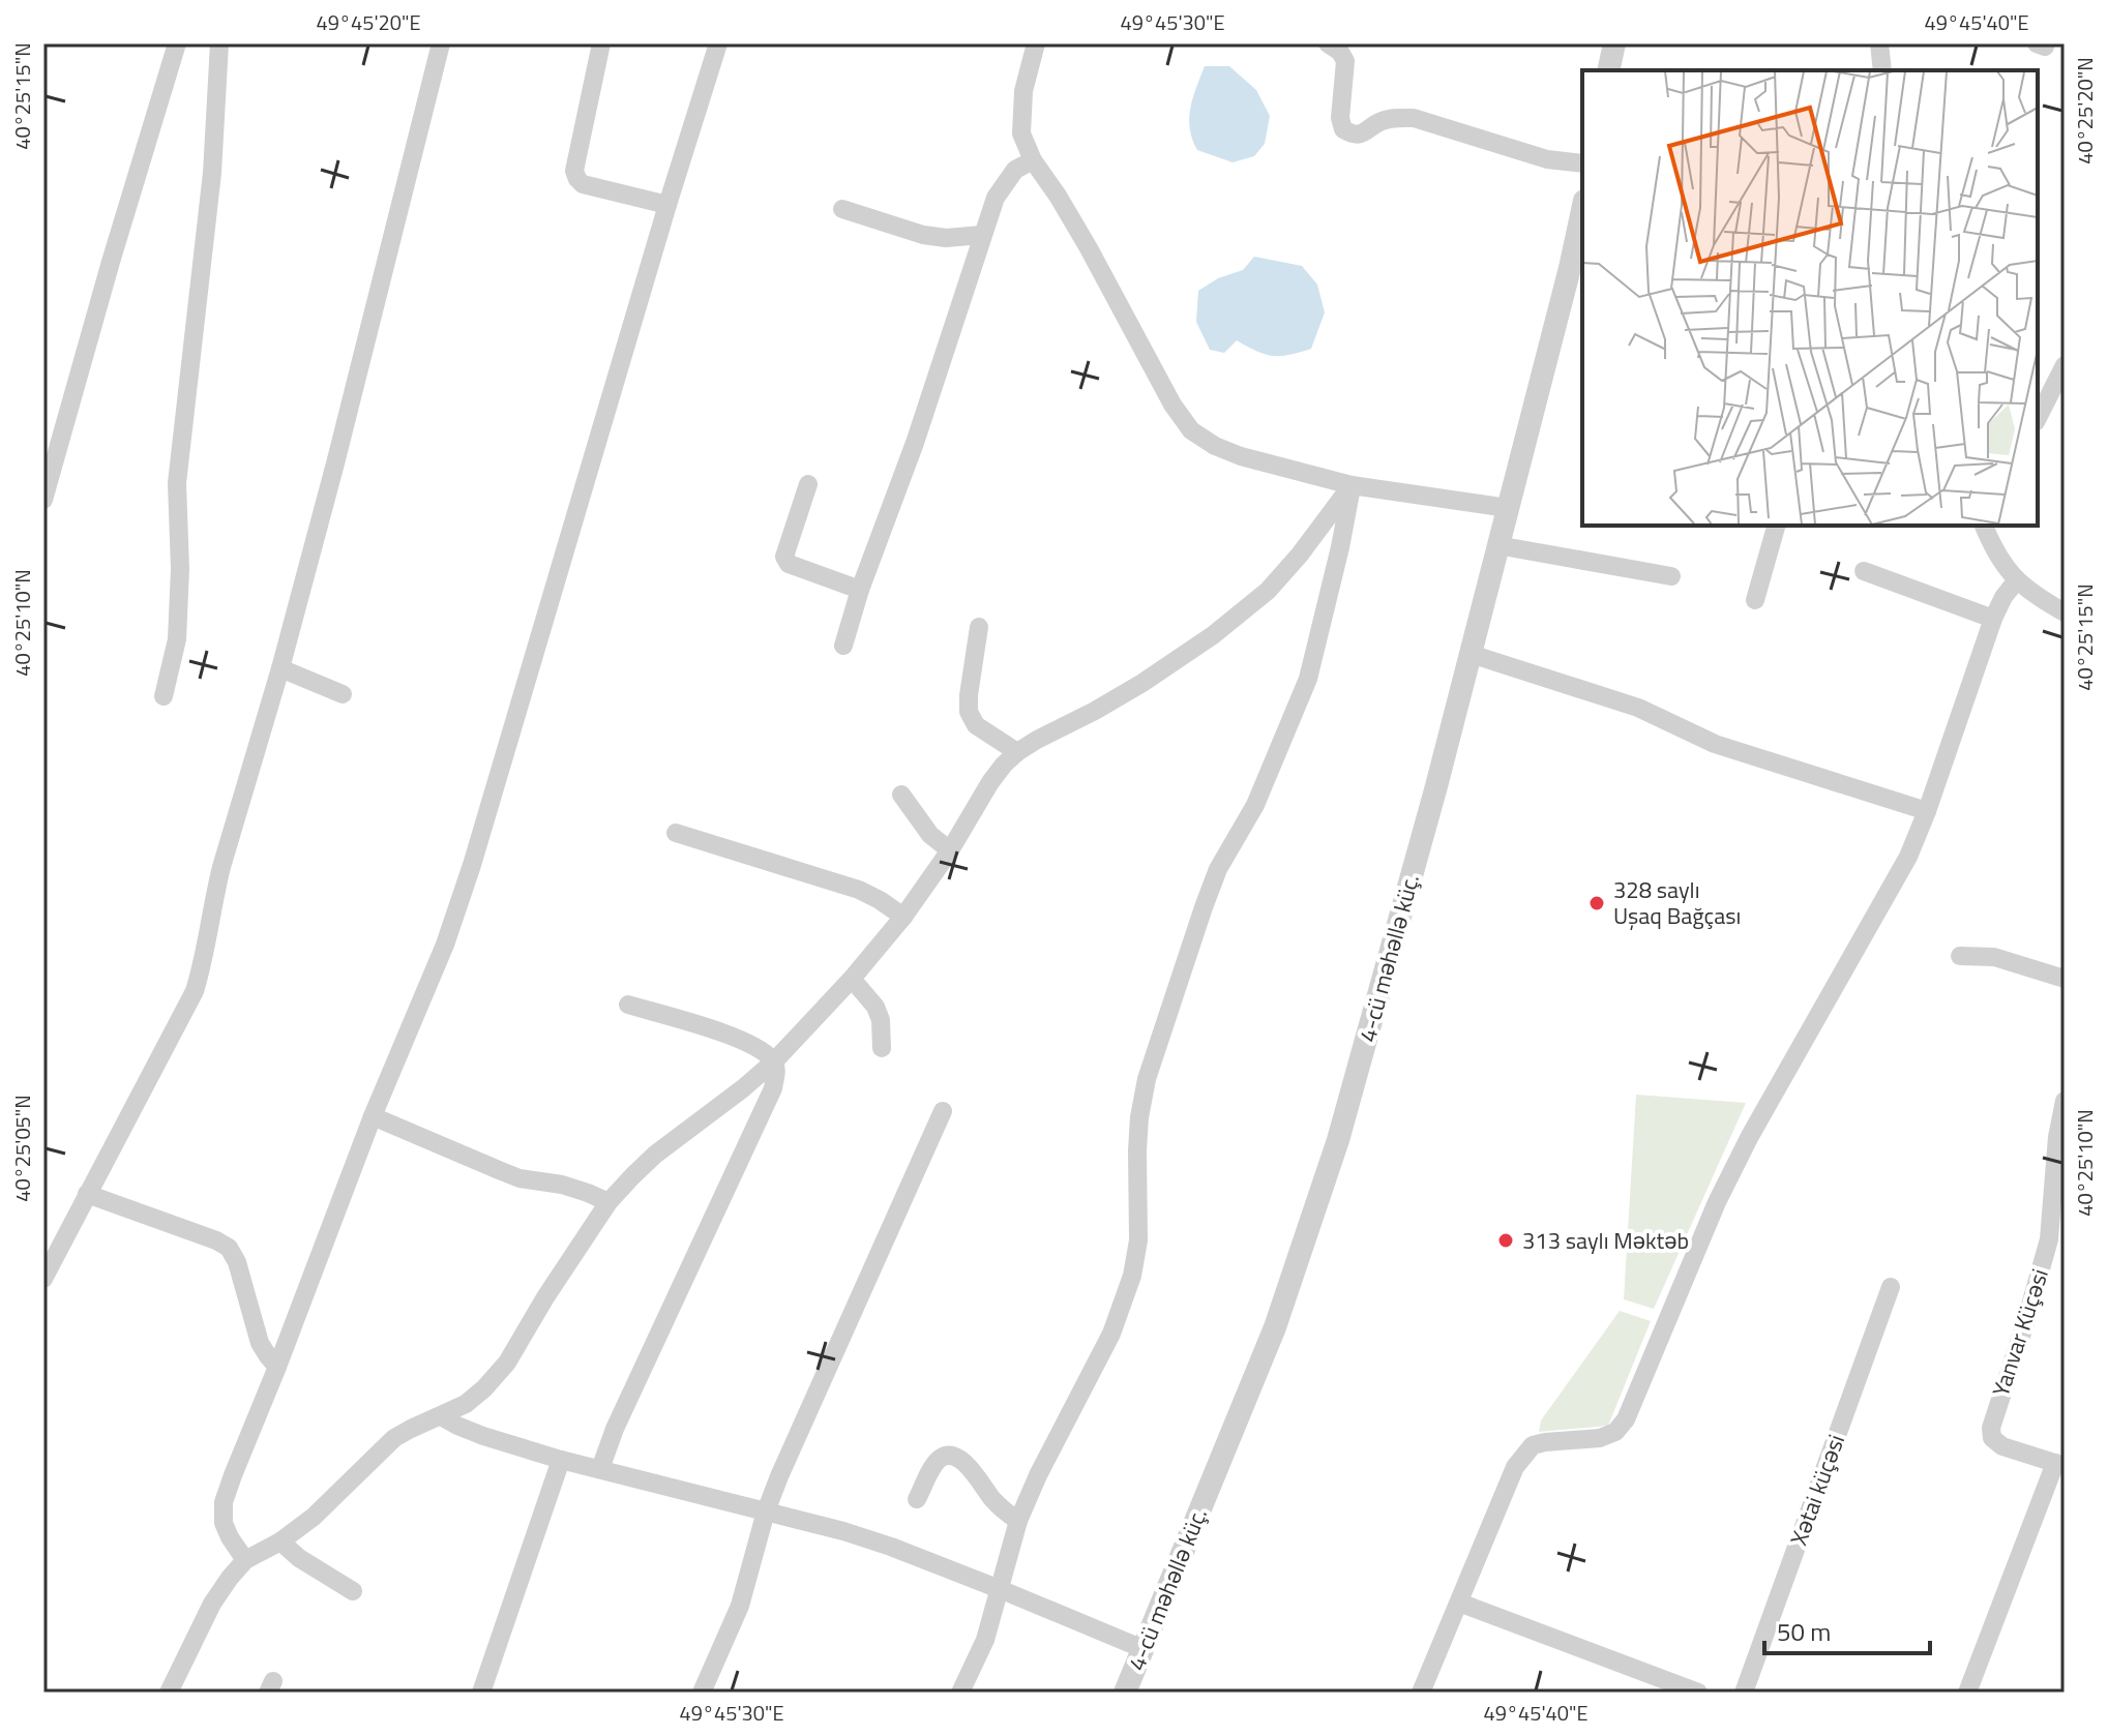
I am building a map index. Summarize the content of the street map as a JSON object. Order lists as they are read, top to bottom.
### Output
{
  "streets": {
    "street": ["4-cü məhəllə küç.", "Yanvar Küçəsi", "Xətai küçəsi"]
  },
  "places": ["328 saylı Uşaq Bağçası", "313 saylı Məktəb"],
  "scale_bar": "50 m",
  "coordinates": [
    "49°45'20\"E",
    "49°45'30\"E",
    "49°45'40\"E",
    "40°25'15\"N",
    "40°25'20\"N",
    "40°25'10\"N",
    "40°25'05\"N"
  ]
}
